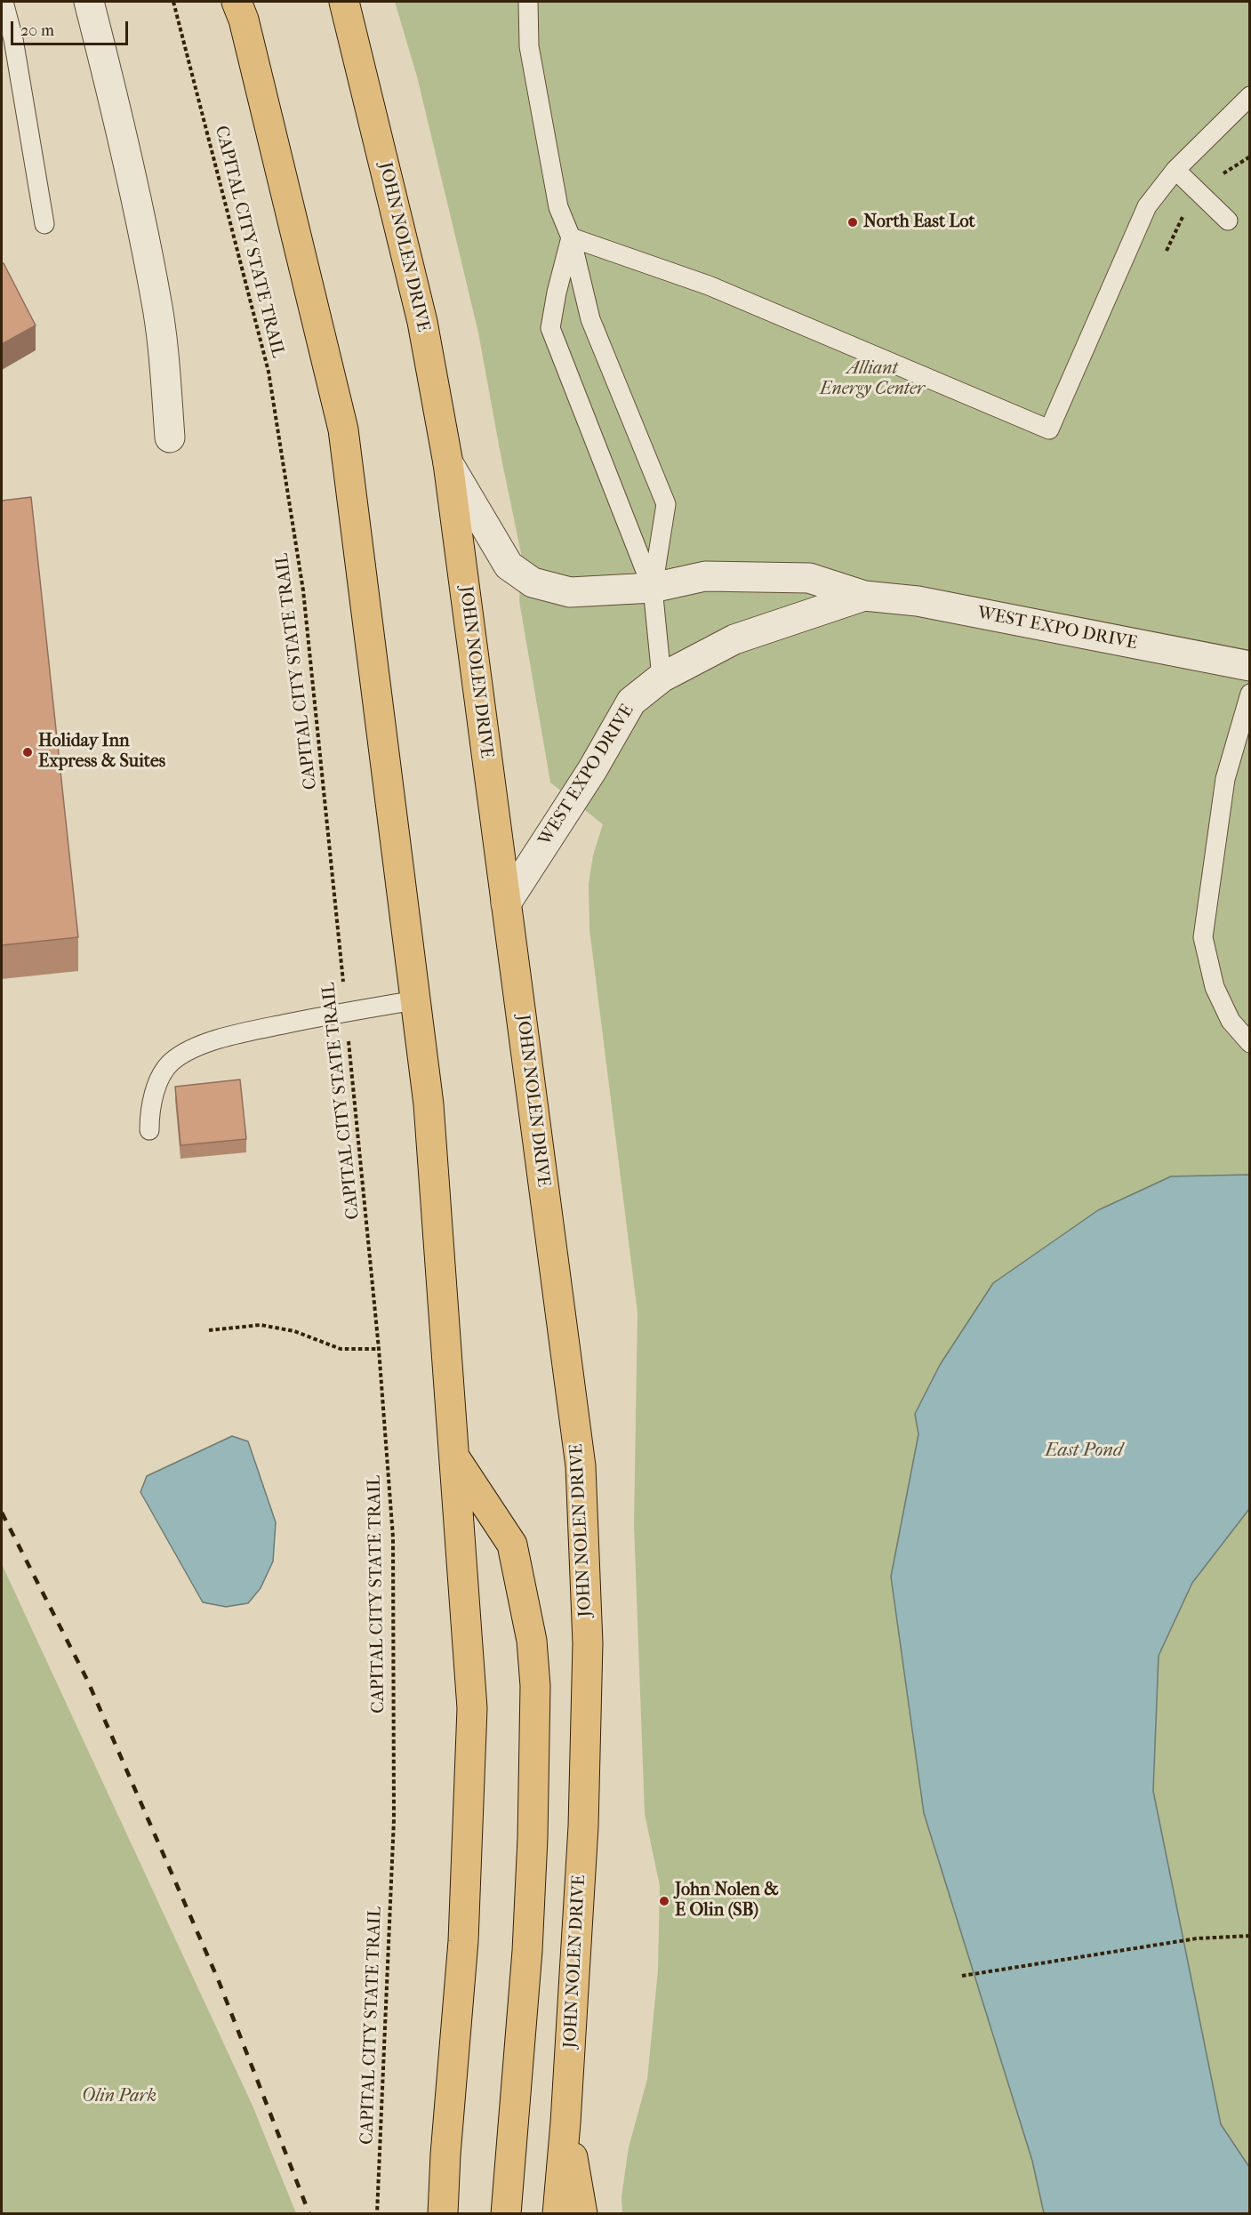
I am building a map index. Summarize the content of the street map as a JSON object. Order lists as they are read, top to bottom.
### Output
{
  "streets": {
    "main road": ["JOHN NOLEN DRIVE"],
    "street": ["WEST EXPO DRIVE"],
    "path": ["CAPITAL CITY STATE TRAIL"]
  },
  "crossings": [
    ["JOHN NOLEN DRIVE", "WEST EXPO DRIVE"]
  ],
  "water": ["East Pond"],
  "parks": ["Alliant Energy Center", "Olin Park"],
  "places": ["North East Lot", "Holiday Inn Express & Suites", "John Nolen & E Olin (SB)"],
  "scale_bar": "20 m"
}
